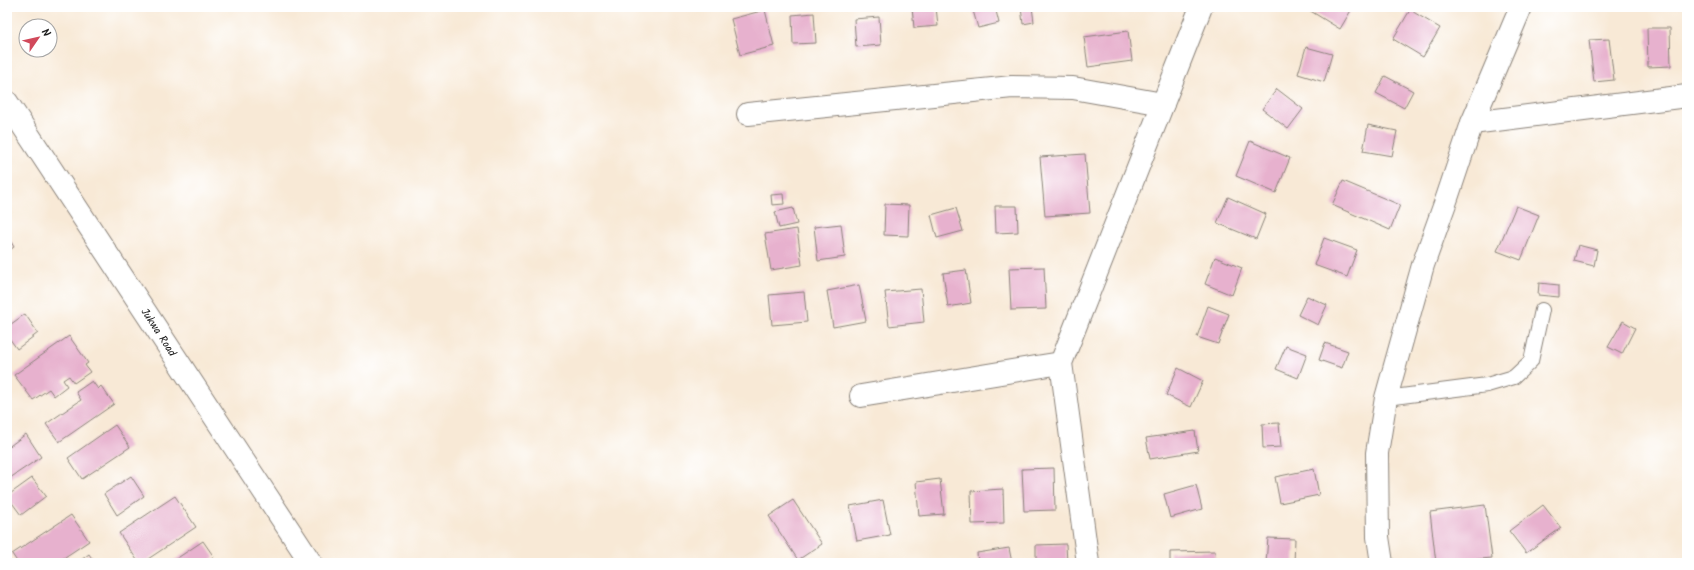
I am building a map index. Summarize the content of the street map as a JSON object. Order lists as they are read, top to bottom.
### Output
{
  "streets": {
    "street": ["Jukwa Road"]
  },
  "north": "top right"
}
